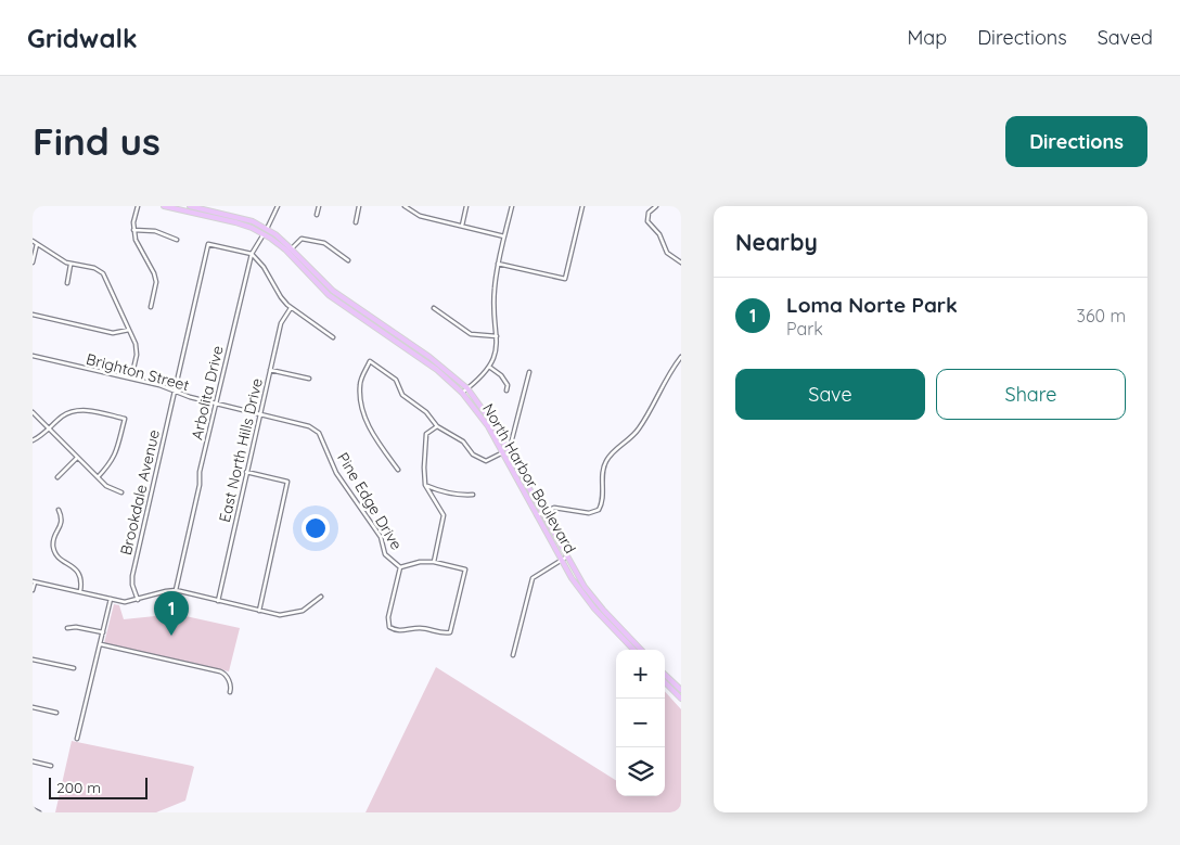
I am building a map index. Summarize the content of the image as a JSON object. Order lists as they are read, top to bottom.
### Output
{
  "streets": {
    "main road": ["North Harbor Boulevard"],
    "street": [
      "Brighton Street",
      "Arbolita Drive",
      "East North Hills Drive",
      "Brookdale Avenue",
      "Pine Edge Drive"
    ]
  },
  "crossings": [
    ["Brighton Street", "Arbolita Drive"],
    ["Brighton Street", "East North Hills Drive"],
    ["Brighton Street", "Brookdale Avenue"],
    ["Brighton Street", "Pine Edge Drive"],
    ["Arbolita Drive", "North Harbor Boulevard"],
    ["Arbolita Drive", "Brookdale Avenue"]
  ],
  "scale_bar": "200 m",
  "page": {
    "header": "Gridwalk",
    "nav": ["Map", "Directions", "Saved"],
    "buttons": [
      "Directions",
      ["Save", "Share"]
    ],
    "title": "Find us",
    "heading": "Nearby",
    "list": [
      {
        "mark": "1",
        "name": "Loma Norte Park",
        "note": "Park",
        "value": "360 m"
      }
    ],
    "pins": "1",
    "map_buttons": ["+", "−"],
    "scale": "200 m"
  }
}
